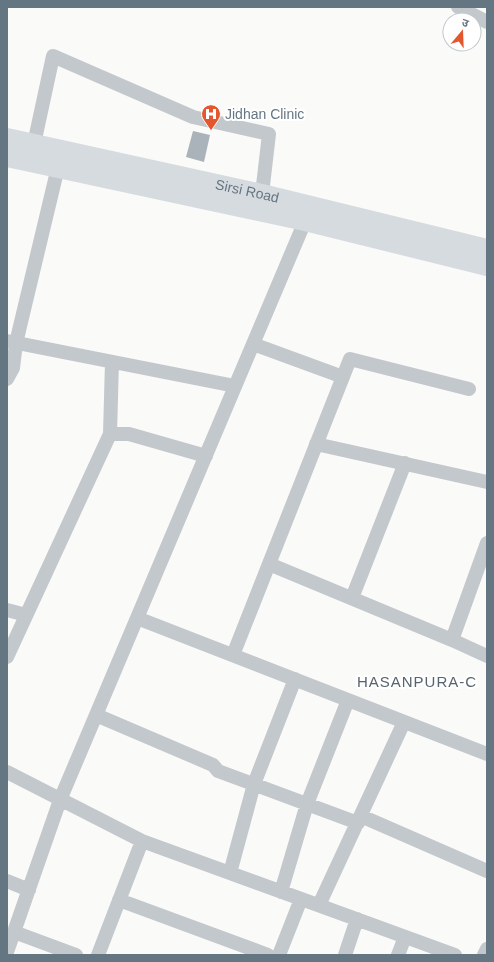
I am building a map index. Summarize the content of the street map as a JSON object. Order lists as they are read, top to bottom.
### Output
{
  "streets": {
    "street": ["Sirsi Road"]
  },
  "districts": ["HASANPURA-C"],
  "places": {
    "hospital": ["Jidhan Clinic"]
  },
  "north": "top"
}
